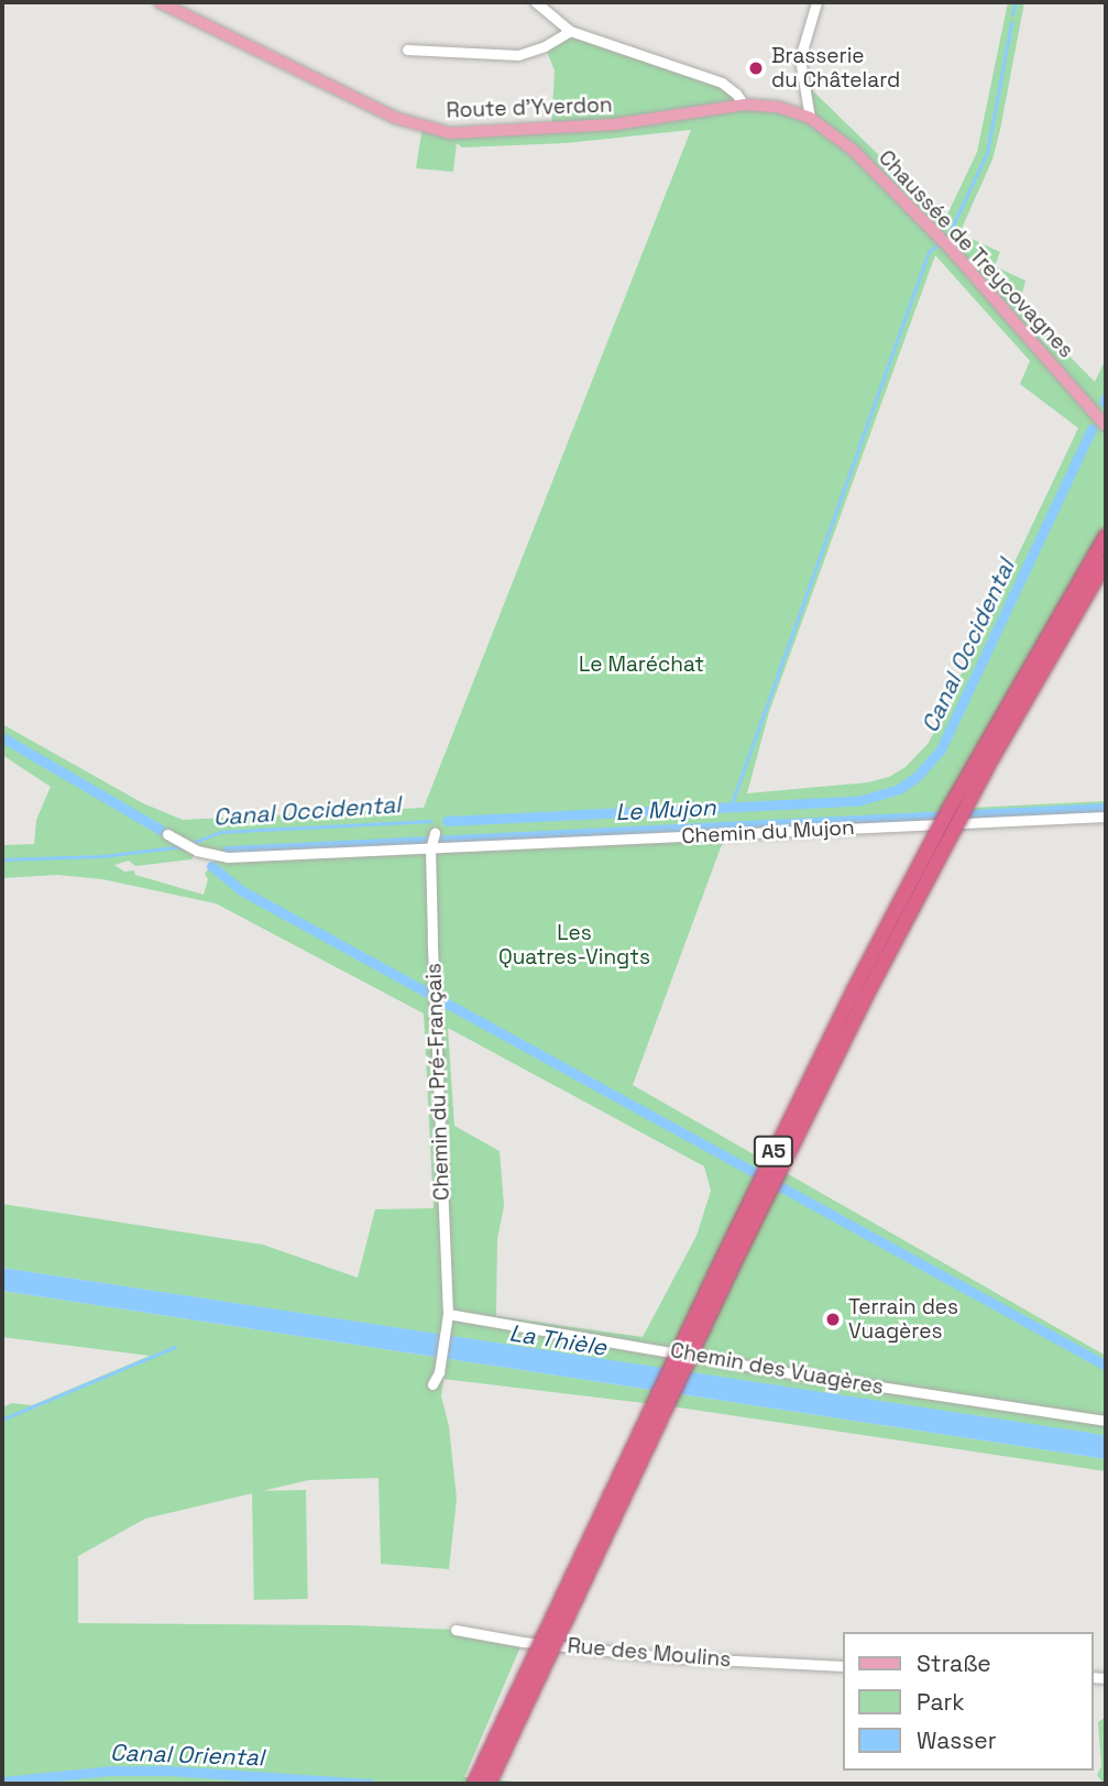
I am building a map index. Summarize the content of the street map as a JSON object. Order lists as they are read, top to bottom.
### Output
{
  "streets": {
    "highway": ["A5"],
    "main road": ["Route d'Yverdon", "Chaussée de Treycovagnes"],
    "street": [
      "Chemin du Mujon",
      "Chemin du Pré-Français",
      "Chemin des Vuagères",
      "Rue des Moulins"
    ]
  },
  "crossings": [
    ["Route d'Yverdon", "Chaussée de Treycovagnes"],
    ["Chemin du Mujon", "Chemin du Pré-Français"],
    ["Chemin du Pré-Français", "Chemin des Vuagères"]
  ],
  "water": [
    "Canal Occidental",
    "Le Mujon",
    "La Thièle",
    "Canal Oriental"
  ],
  "parks": ["Le Maréchat", "Les Quatres-Vingts"],
  "places": ["Brasserie du Châtelard", "Terrain des Vuagères"],
  "legend": ["Straße", "Park", "Wasser"]
}
